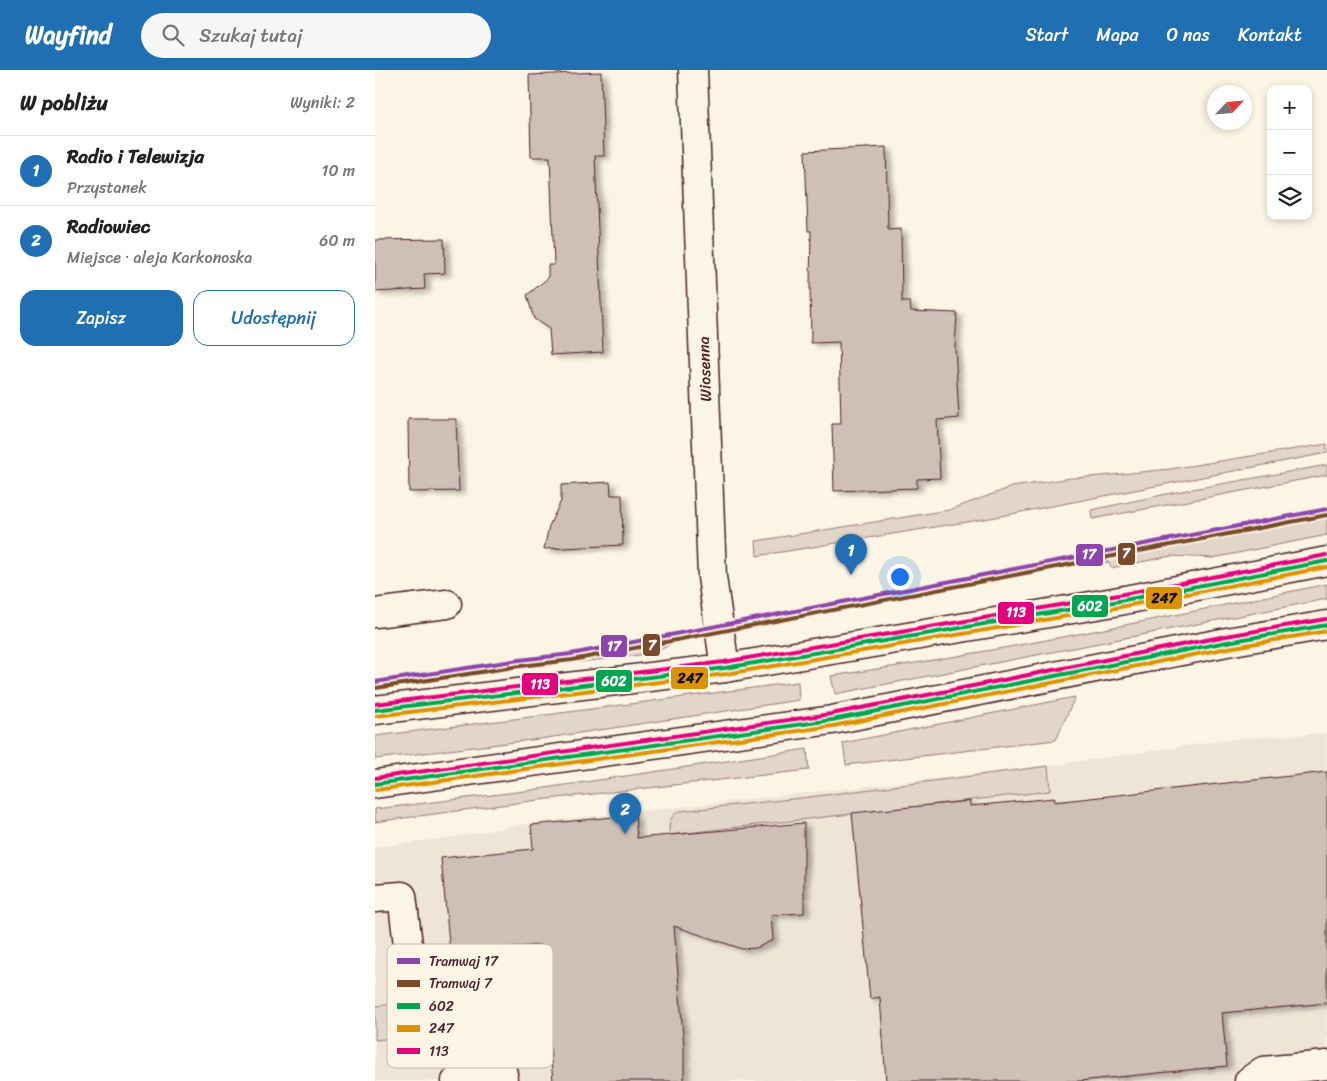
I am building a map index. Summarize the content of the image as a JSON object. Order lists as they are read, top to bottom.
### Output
{
  "streets": {
    "main road": ["Wiosenna"]
  },
  "lines": [
    "tram line 17",
    "tram line 7",
    "transit line 113",
    "transit line 602",
    "transit line 247"
  ],
  "legend": [
    "Tramwaj 17",
    "Tramwaj 7",
    "602",
    "247",
    "113"
  ],
  "north": "top right",
  "page": {
    "header": "Wayfind",
    "search": "Szukaj tutaj",
    "nav": [
      "Start",
      "Mapa",
      "O nas",
      "Kontakt"
    ],
    "heading": ["W pobliżu", "Wyniki: 2"],
    "map_buttons": ["+", "−"],
    "list": [
      {
        "mark": "1",
        "name": "Radio i Telewizja",
        "note": "Przystanek",
        "value": "10 m"
      },
      {
        "mark": "2",
        "name": "Radiowiec",
        "note": "Miejsce · aleja Karkonoska",
        "value": "60 m"
      }
    ],
    "buttons": ["Zapisz", "Udostępnij"],
    "pins": ["1", "2"]
  }
}
